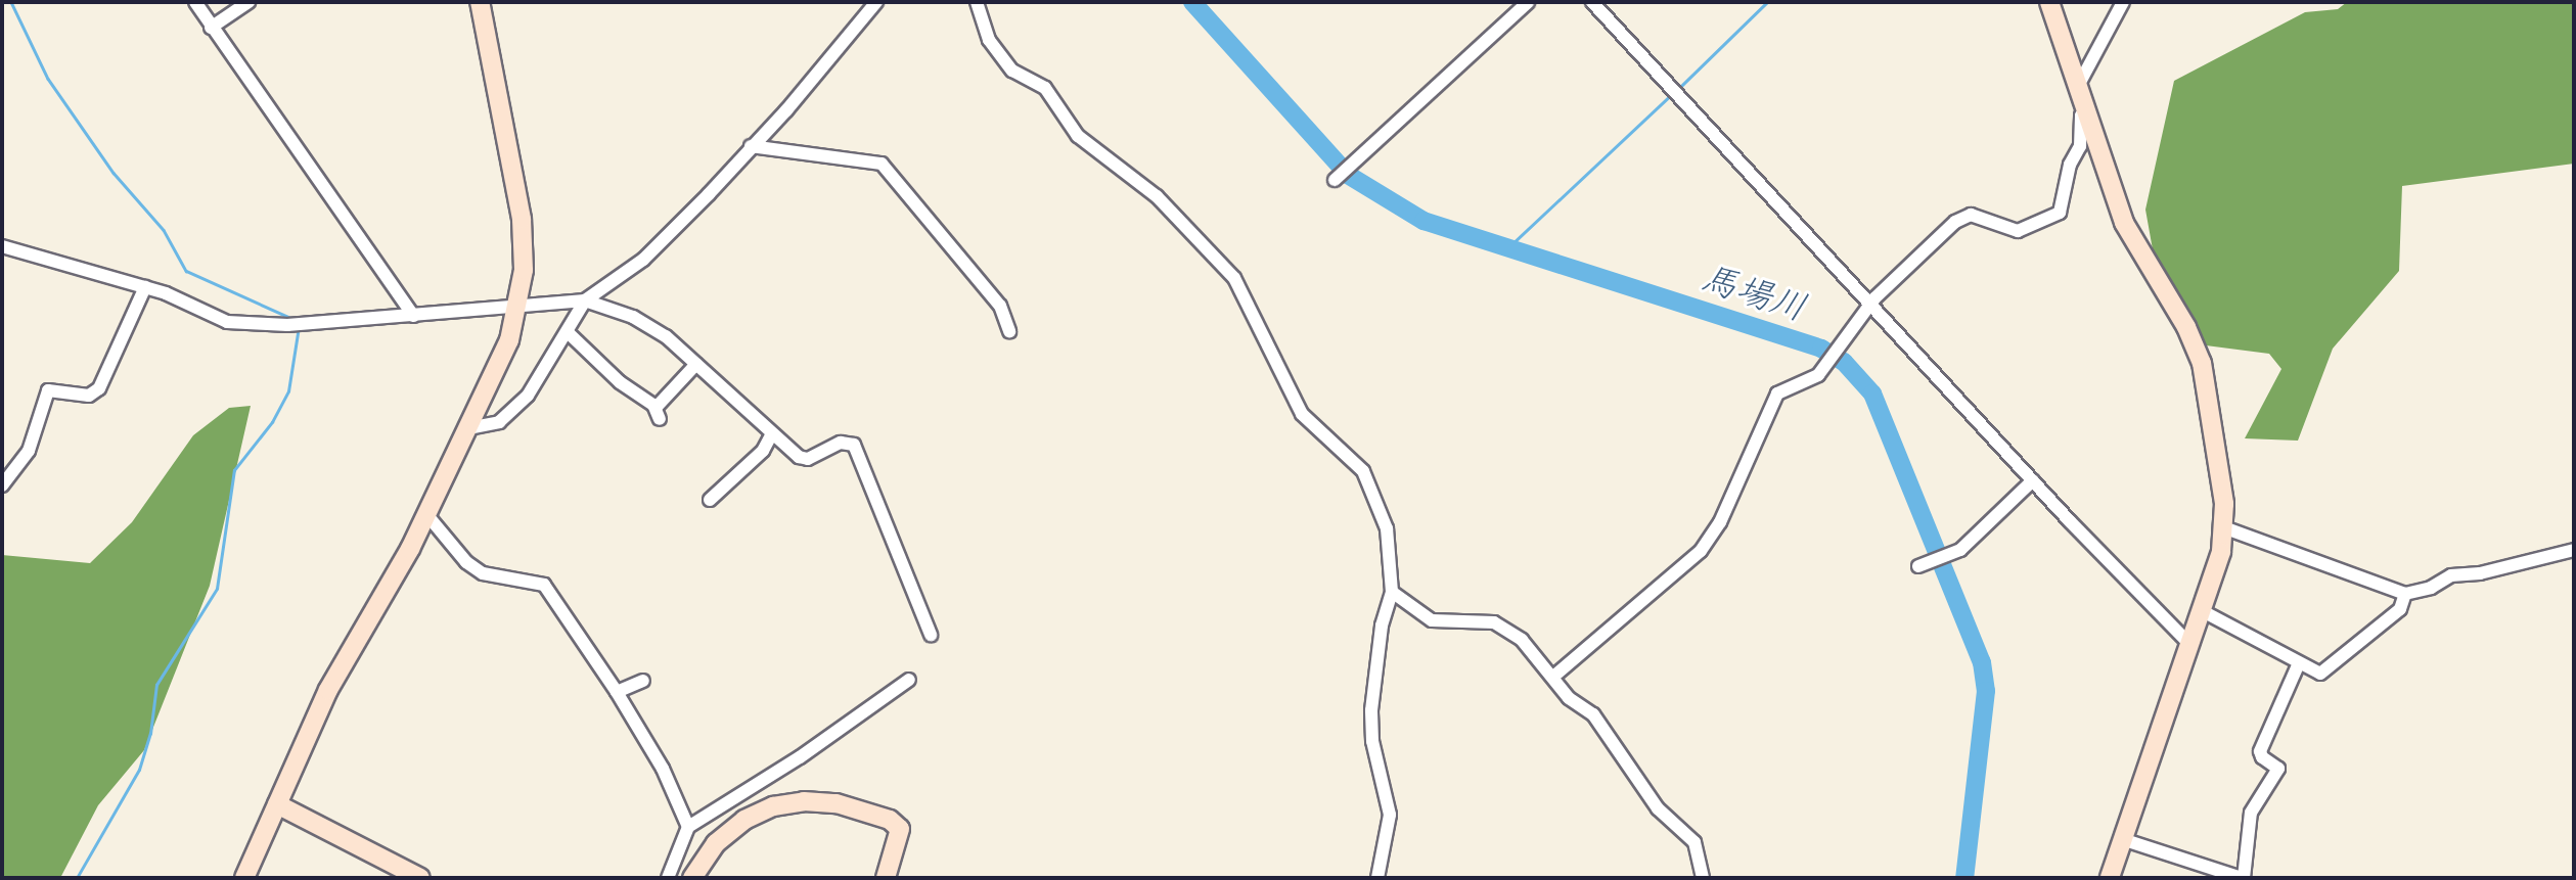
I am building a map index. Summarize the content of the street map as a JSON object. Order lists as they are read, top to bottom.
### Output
{
  "water": ["馬場川"]
}
